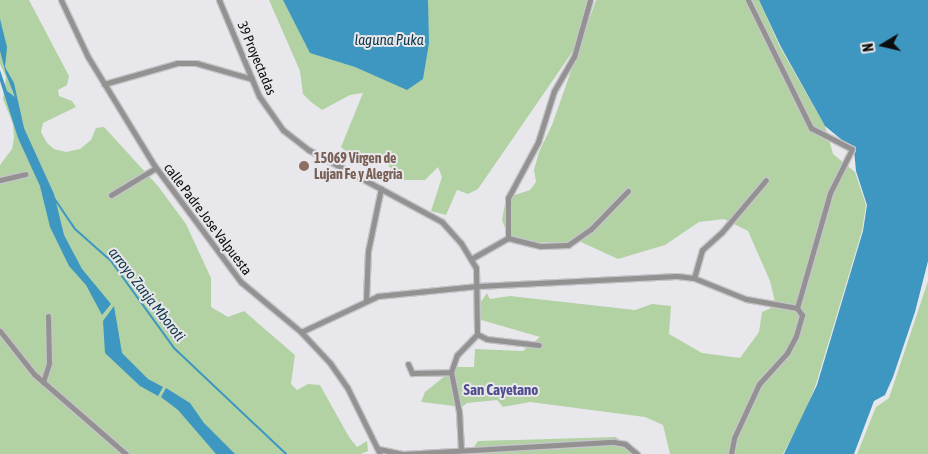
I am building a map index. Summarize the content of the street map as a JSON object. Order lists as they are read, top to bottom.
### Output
{
  "streets": {
    "street": ["39 Proyectadas", "calle Padre Jose Valpuesta"]
  },
  "districts": ["San Cayetano"],
  "water": ["laguna Puka", "arroyo Zanja Mboroti"],
  "places": ["15069 Virgen de Lujan Fe y Alegria"],
  "north": "left"
}
